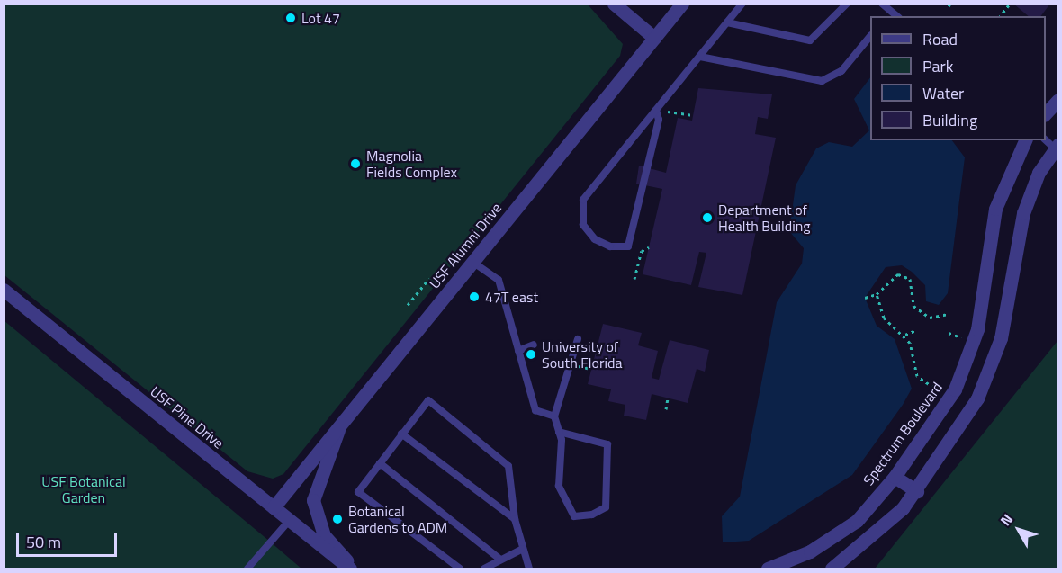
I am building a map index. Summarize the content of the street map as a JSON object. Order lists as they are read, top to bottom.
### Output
{
  "streets": {
    "street": ["USF Alumni Drive", "USF Pine Drive", "Spectrum Boulevard"]
  },
  "crossings": [
    ["USF Alumni Drive", "USF Pine Drive"]
  ],
  "parks": ["USF Botanical Garden"],
  "places": [
    "Lot 47",
    "Magnolia Fields Complex",
    "Department of Health Building",
    "47T east",
    "University of South Florida",
    "Botanical Gardens to ADM"
  ],
  "legend": [
    "Road",
    "Park",
    "Water",
    "Building"
  ],
  "scale_bar": "50 m",
  "north": "top left"
}
